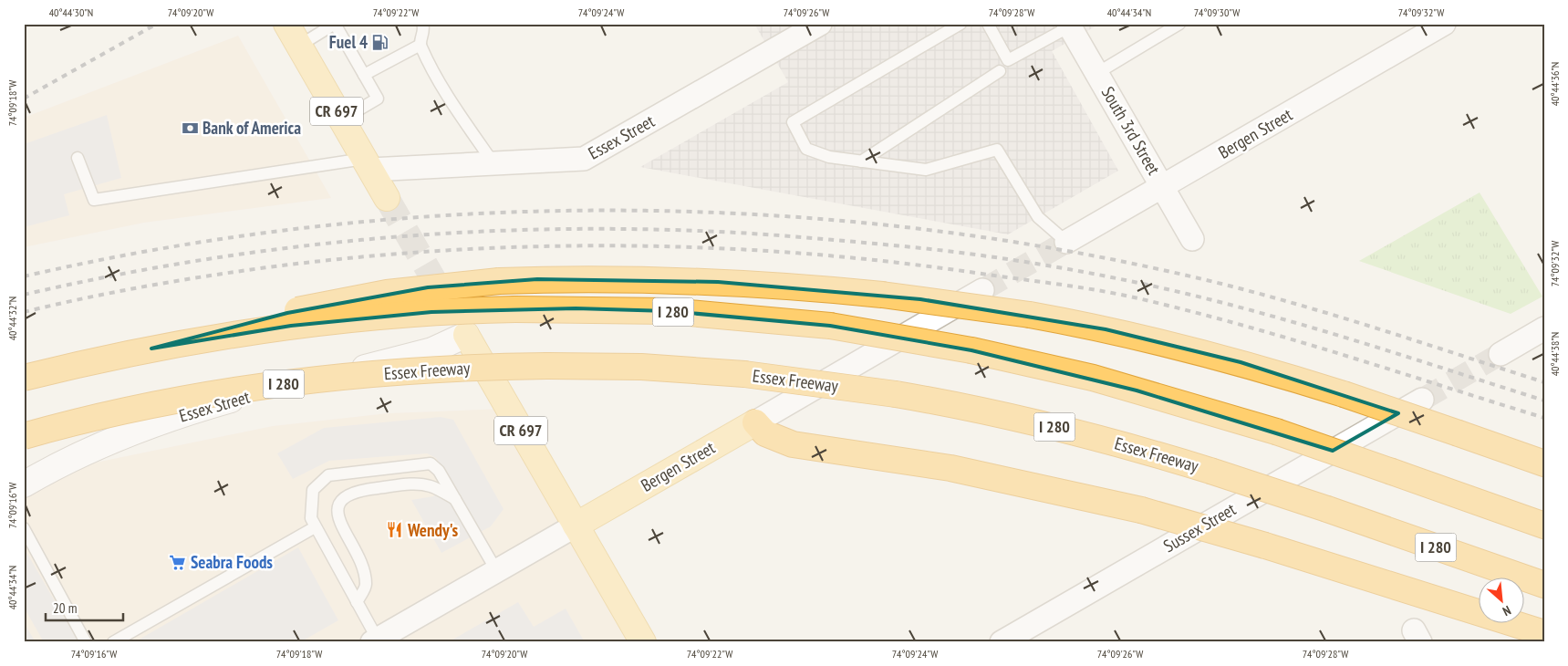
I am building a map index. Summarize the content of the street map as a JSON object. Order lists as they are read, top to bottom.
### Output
{
  "streets": {
    "highway": ["I 280", "Essex Freeway"],
    "main road": ["CR 697", "Bergen Street"],
    "street": ["South 3rd Street", "Essex Street", "Sussex Street"]
  },
  "crossings": [
    ["CR 697", "Bergen Street"],
    ["CR 697", "Essex Street"],
    ["South 3rd Street", "Bergen Street"]
  ],
  "places": {
    "fuel station": ["Fuel 4"],
    "bank": ["Bank of America"],
    "restaurant": ["Wendy's"],
    "supermarket": ["Seabra Foods"]
  },
  "scale_bar": "20 m",
  "north": "bottom right",
  "coordinates": [
    "40°44'30\"N",
    "74°09'20\"W",
    "74°09'22\"W",
    "74°09'24\"W",
    "74°09'26\"W",
    "74°09'28\"W",
    "40°44'34\"N",
    "74°09'30\"W",
    "74°09'32\"W",
    "40°44'36\"N",
    "74°09'18\"W",
    "40°44'32\"N",
    "40°44'38\"N",
    "74°09'16\"W"
  ]
}
